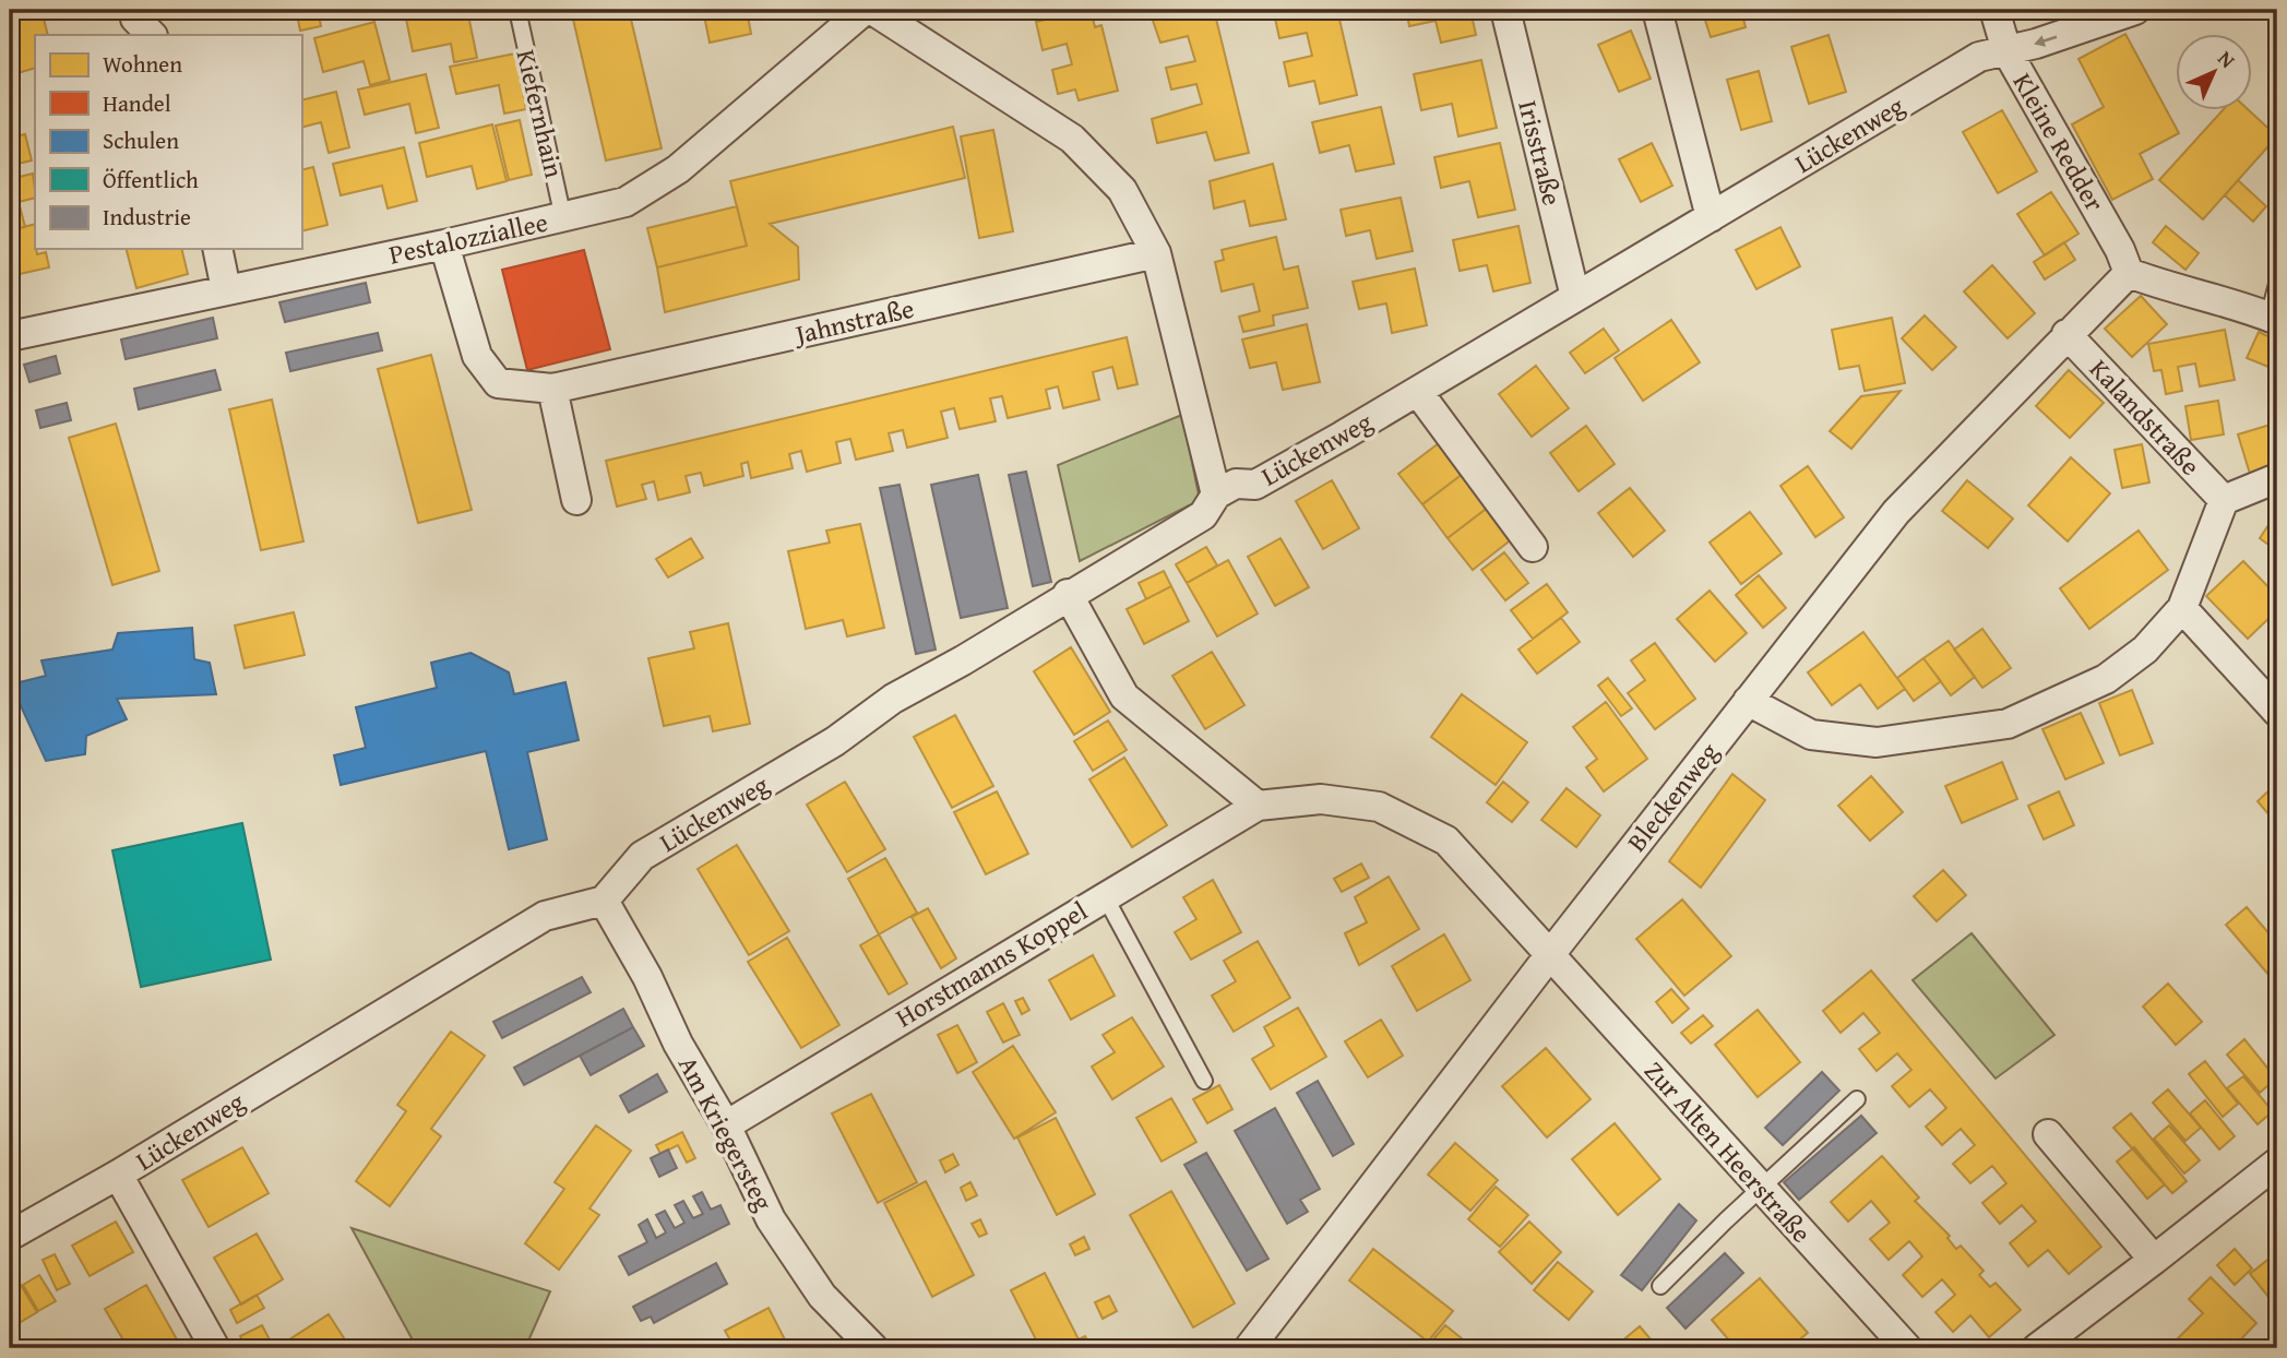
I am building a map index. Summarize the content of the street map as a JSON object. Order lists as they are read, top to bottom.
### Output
{
  "streets": {
    "street": [
      "Lückenweg",
      "Kleine Redder",
      "Irisstraße",
      "Pestalozziallee",
      "Jahnstraße",
      "Kalandstraße",
      "Bleckenweg",
      "Horstmanns Koppel",
      "Am Kriegersteg",
      "Zur Alten Heerstraße"
    ],
    "lane": ["Kiefernhain"]
  },
  "crossings": [
    ["Kiefernhain", "Pestalozziallee"],
    ["Lückenweg", "Kleine Redder"],
    ["Lückenweg", "Irisstraße"],
    ["Lückenweg", "Am Kriegersteg"],
    ["Kleine Redder", "Bleckenweg"],
    ["Pestalozziallee", "Jahnstraße"],
    ["Kalandstraße", "Bleckenweg"],
    ["Bleckenweg", "Horstmanns Koppel"],
    ["Bleckenweg", "Zur Alten Heerstraße"],
    ["Horstmanns Koppel", "Am Kriegersteg"],
    ["Horstmanns Koppel", "Zur Alten Heerstraße"]
  ],
  "legend": [
    "Wohnen",
    "Handel",
    "Schulen",
    "Öffentlich",
    "Industrie"
  ],
  "north": "top right"
}
